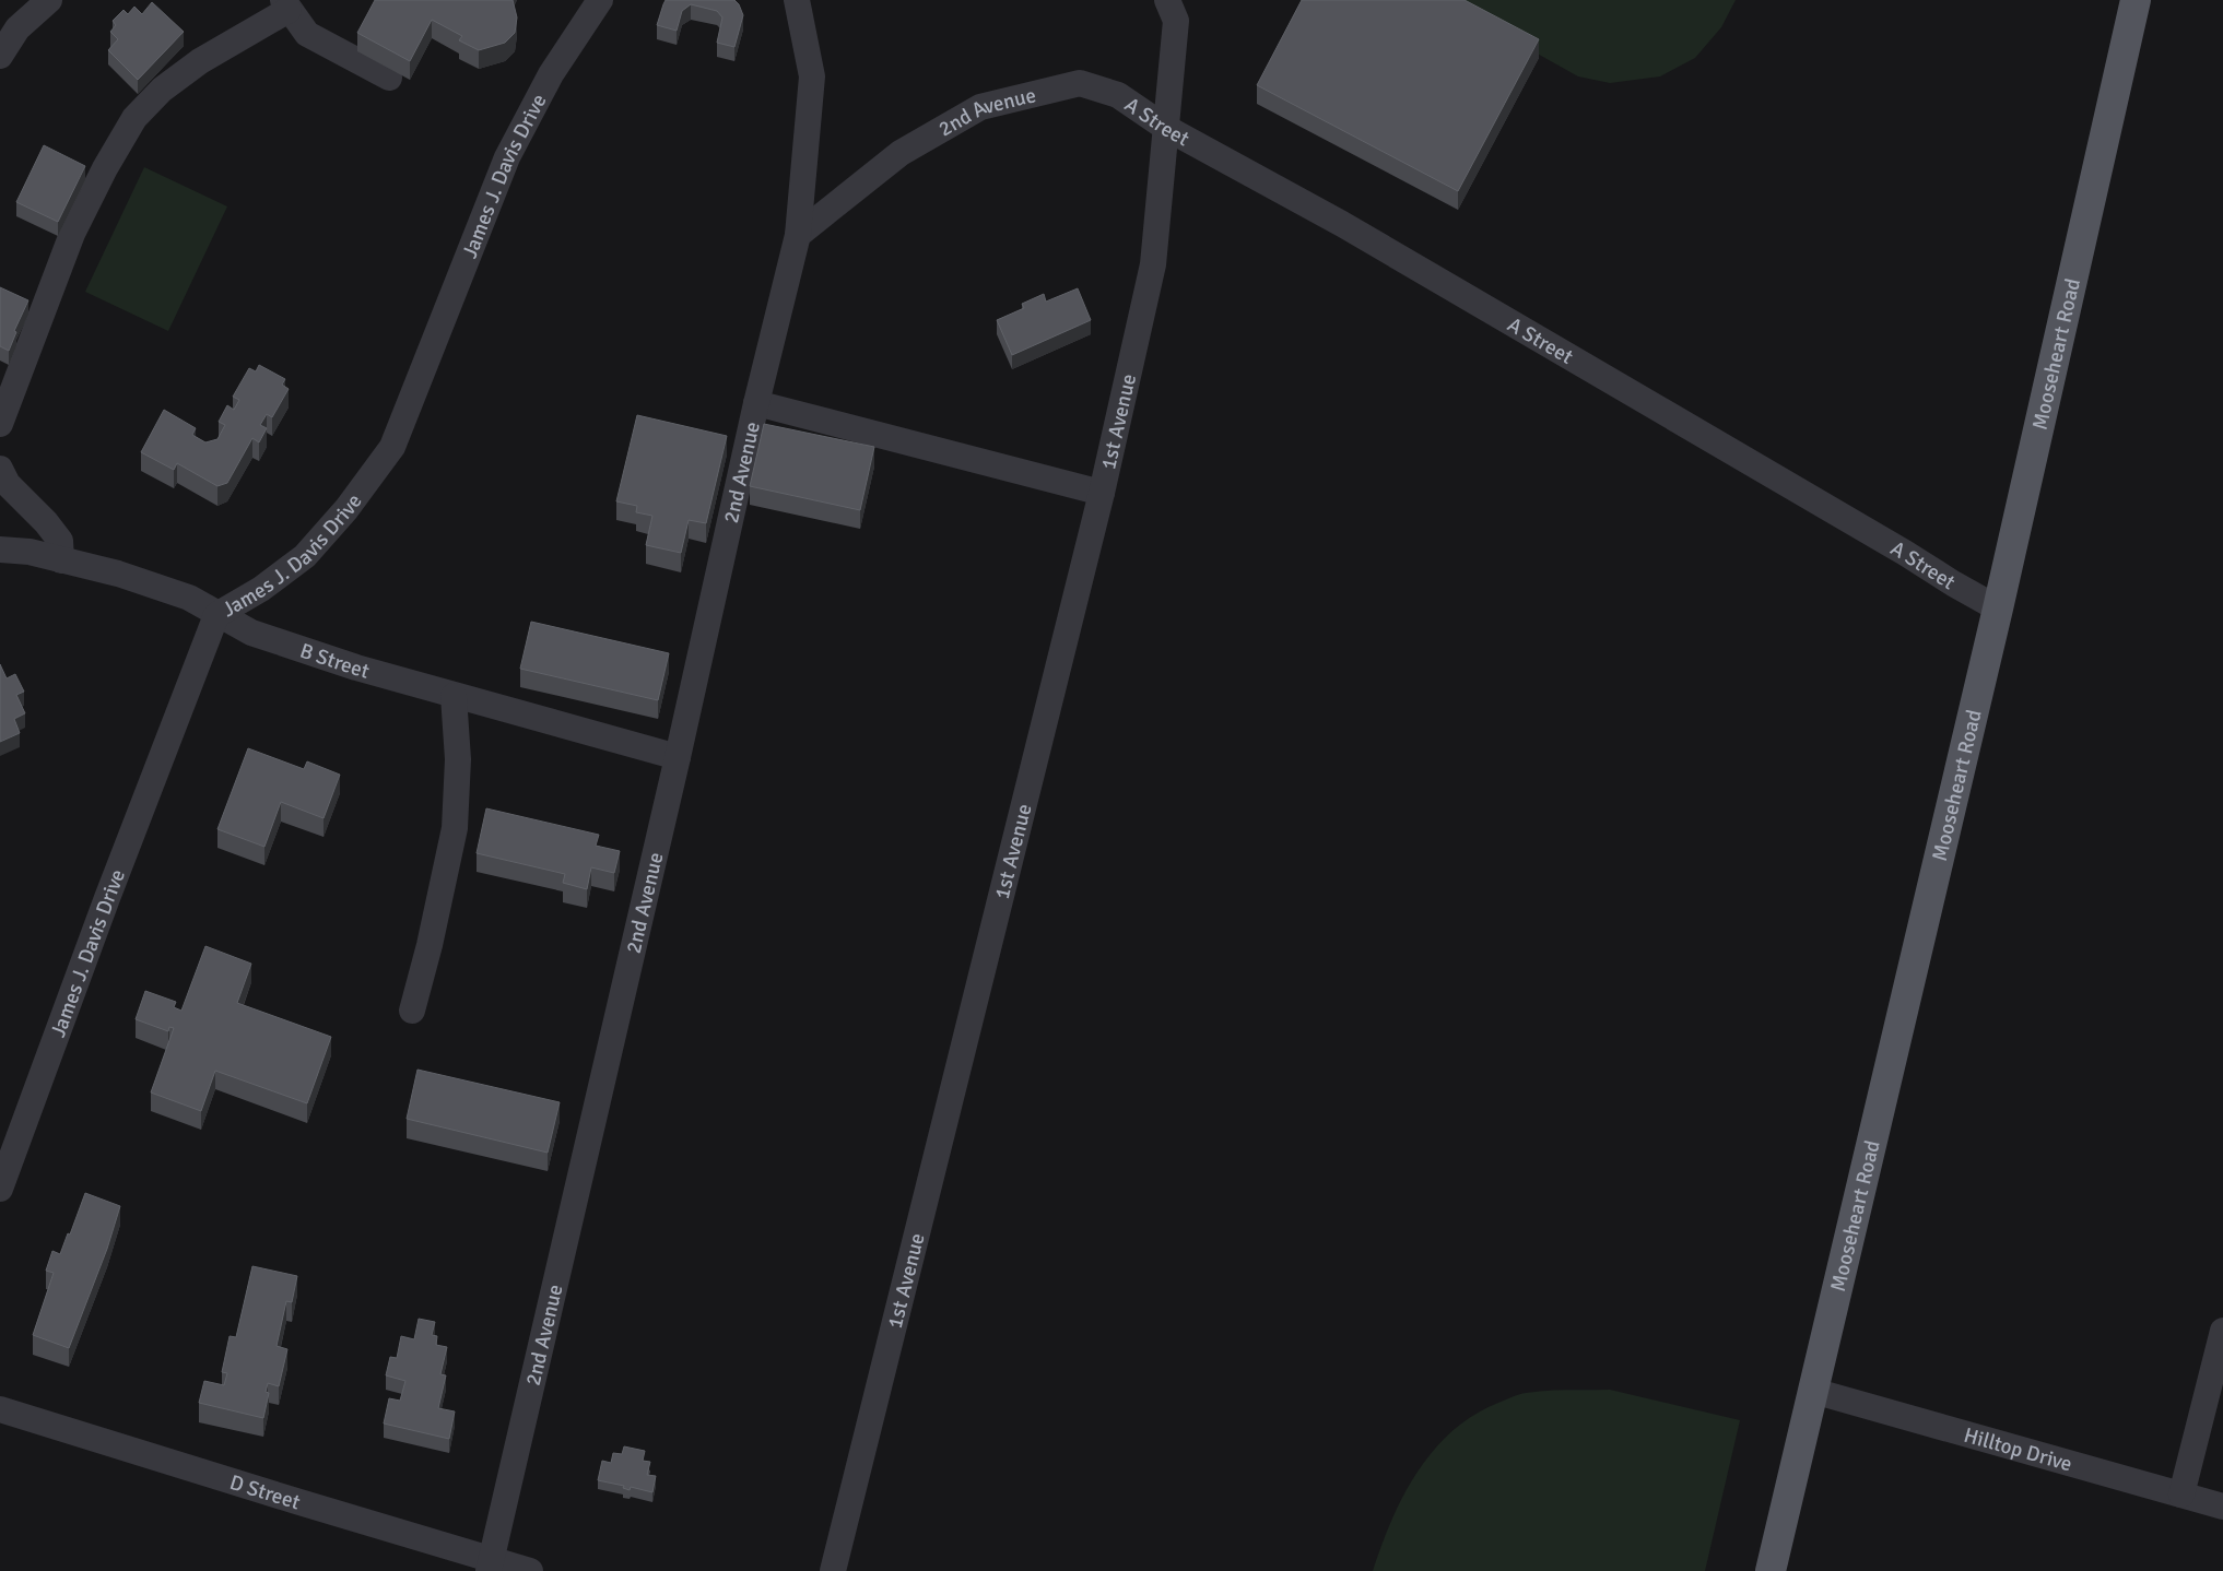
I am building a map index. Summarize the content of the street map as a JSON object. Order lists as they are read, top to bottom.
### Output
{
  "streets": {
    "main road": ["Mooseheart Road"],
    "street": [
      "2nd Avenue",
      "A Street",
      "James J. Davis Drive",
      "1st Avenue",
      "B Street",
      "Hilltop Drive",
      "D Street"
    ]
  },
  "crossings": [
    ["2nd Avenue", "A Street"],
    ["2nd Avenue", "B Street"],
    ["2nd Avenue", "D Street"],
    ["A Street", "Mooseheart Road"],
    ["A Street", "1st Avenue"],
    ["James J. Davis Drive", "B Street"],
    ["Mooseheart Road", "Hilltop Drive"]
  ]
}
